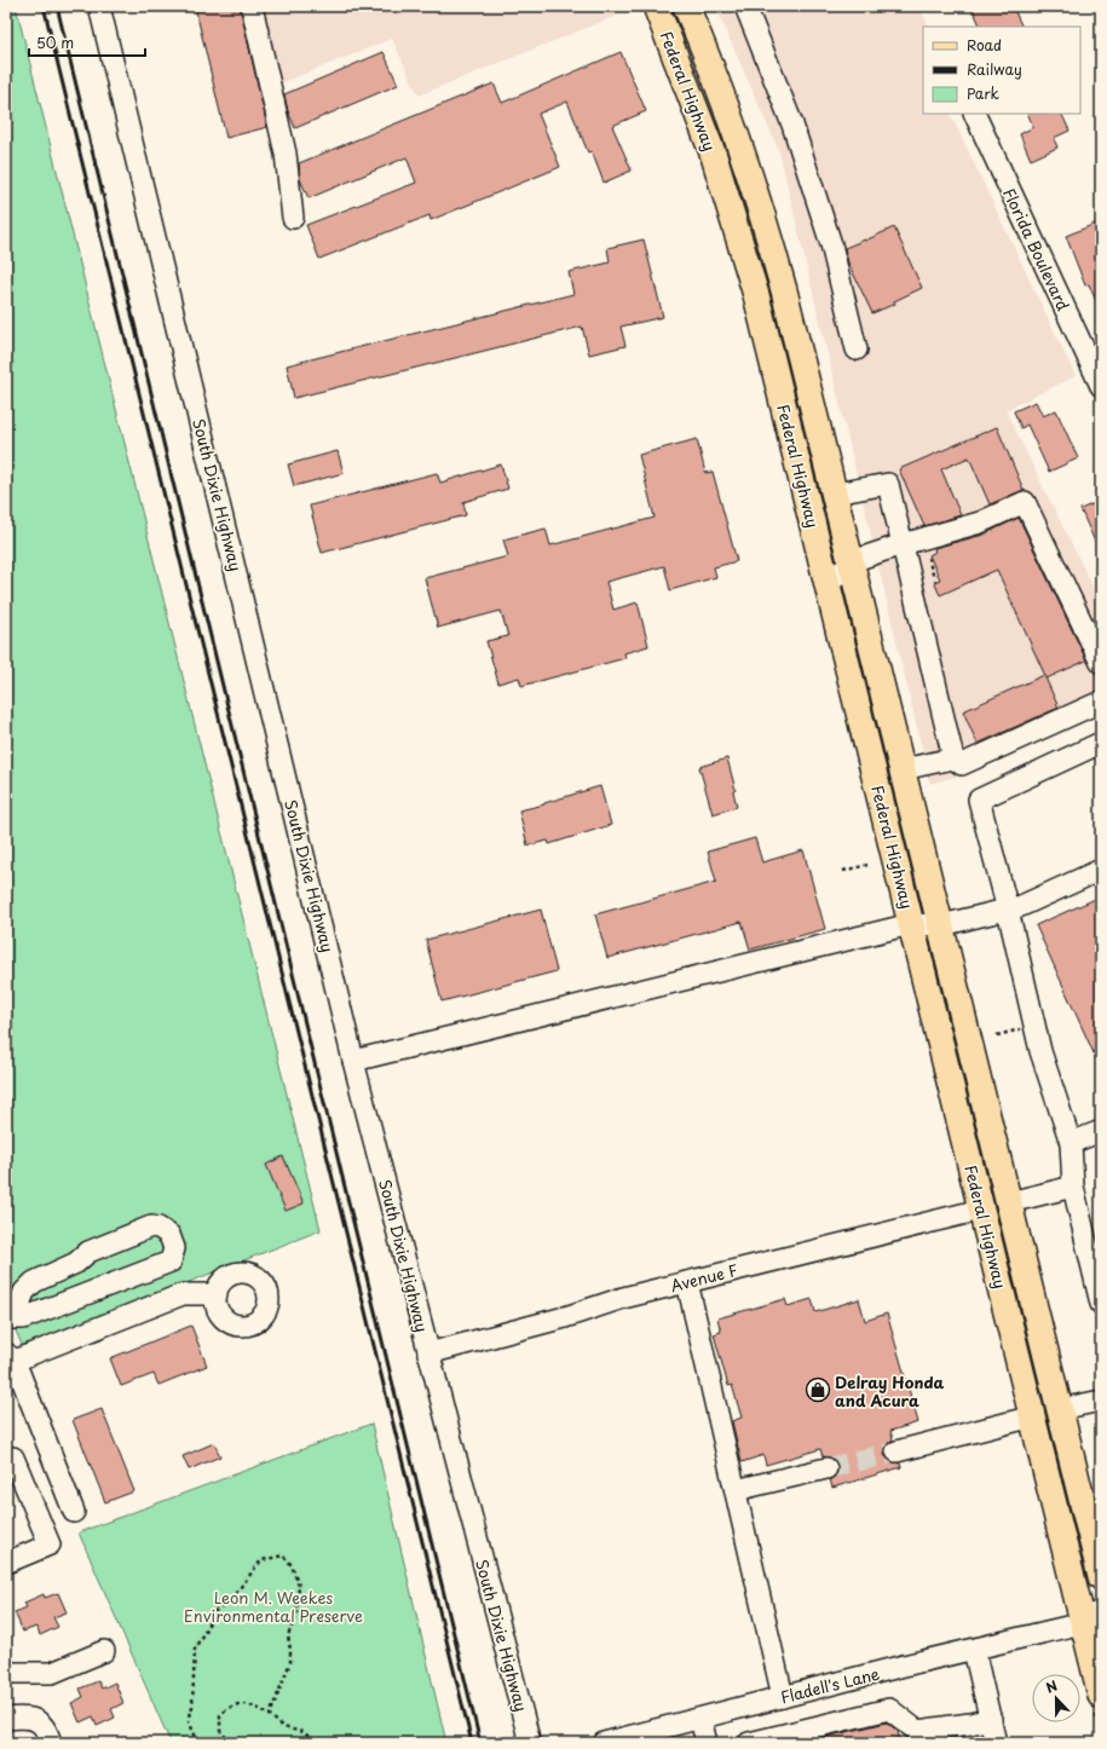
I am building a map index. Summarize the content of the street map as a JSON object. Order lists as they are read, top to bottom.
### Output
{
  "streets": {
    "main road": ["Federal Highway"],
    "street": [
      "Florida Boulevard",
      "South Dixie Highway",
      "Avenue F",
      "Fladell's Lane"
    ]
  },
  "crossings": [
    ["Federal Highway", "Avenue F"],
    ["Federal Highway", "Fladell's Lane"],
    ["South Dixie Highway", "Avenue F"]
  ],
  "parks": ["Leon M. Weekes Environmental Preserve"],
  "places": {
    "shop": ["Delray Honda and Acura"]
  },
  "legend": ["Road", "Railway", "Park"],
  "scale_bar": "50 m",
  "north": "top"
}
